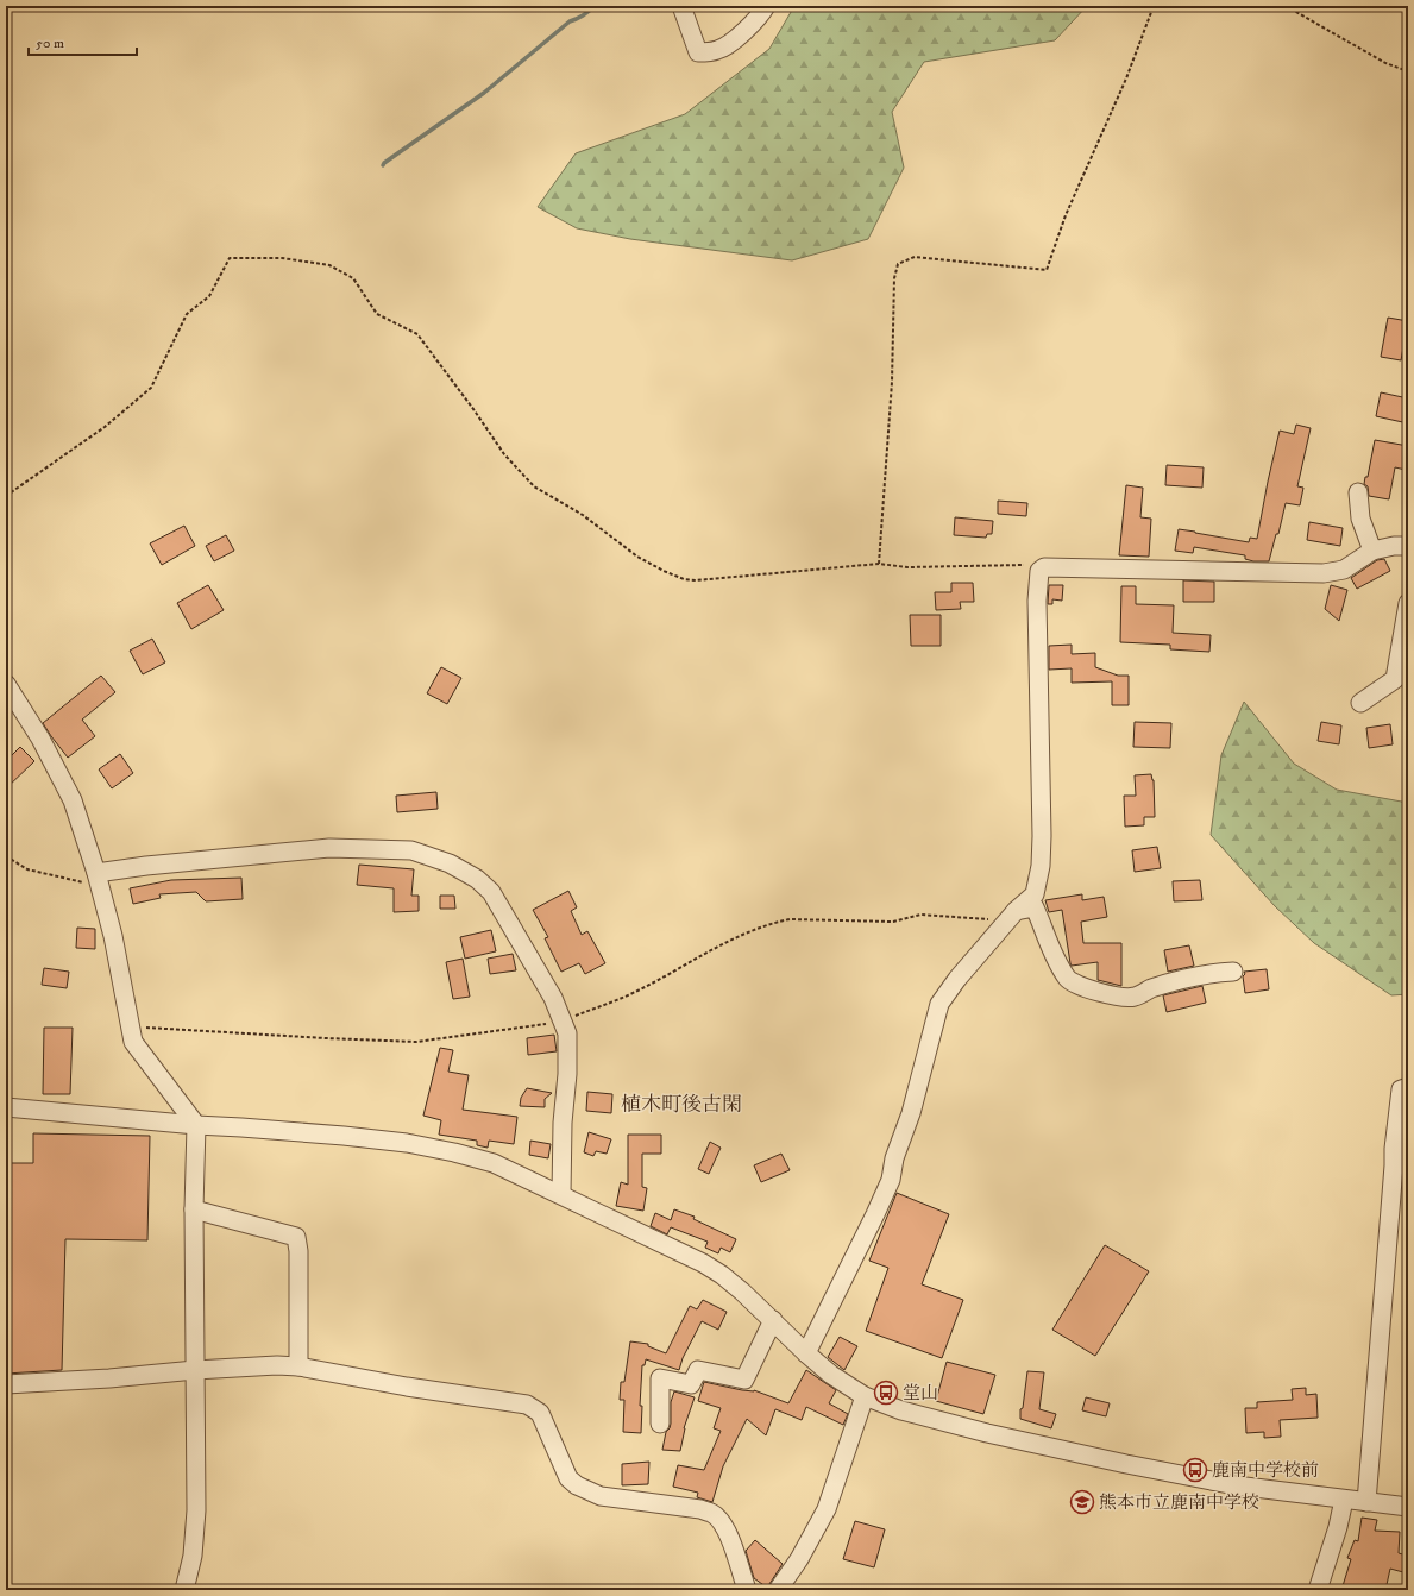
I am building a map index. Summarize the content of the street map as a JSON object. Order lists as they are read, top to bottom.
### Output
{
  "districts": ["植木町後古閑"],
  "places": {
    "bus stop": ["堂山", "鹿南中学校前"],
    "school or university": ["熊本市立鹿南中学校"]
  },
  "scale_bar": "50 m"
}
